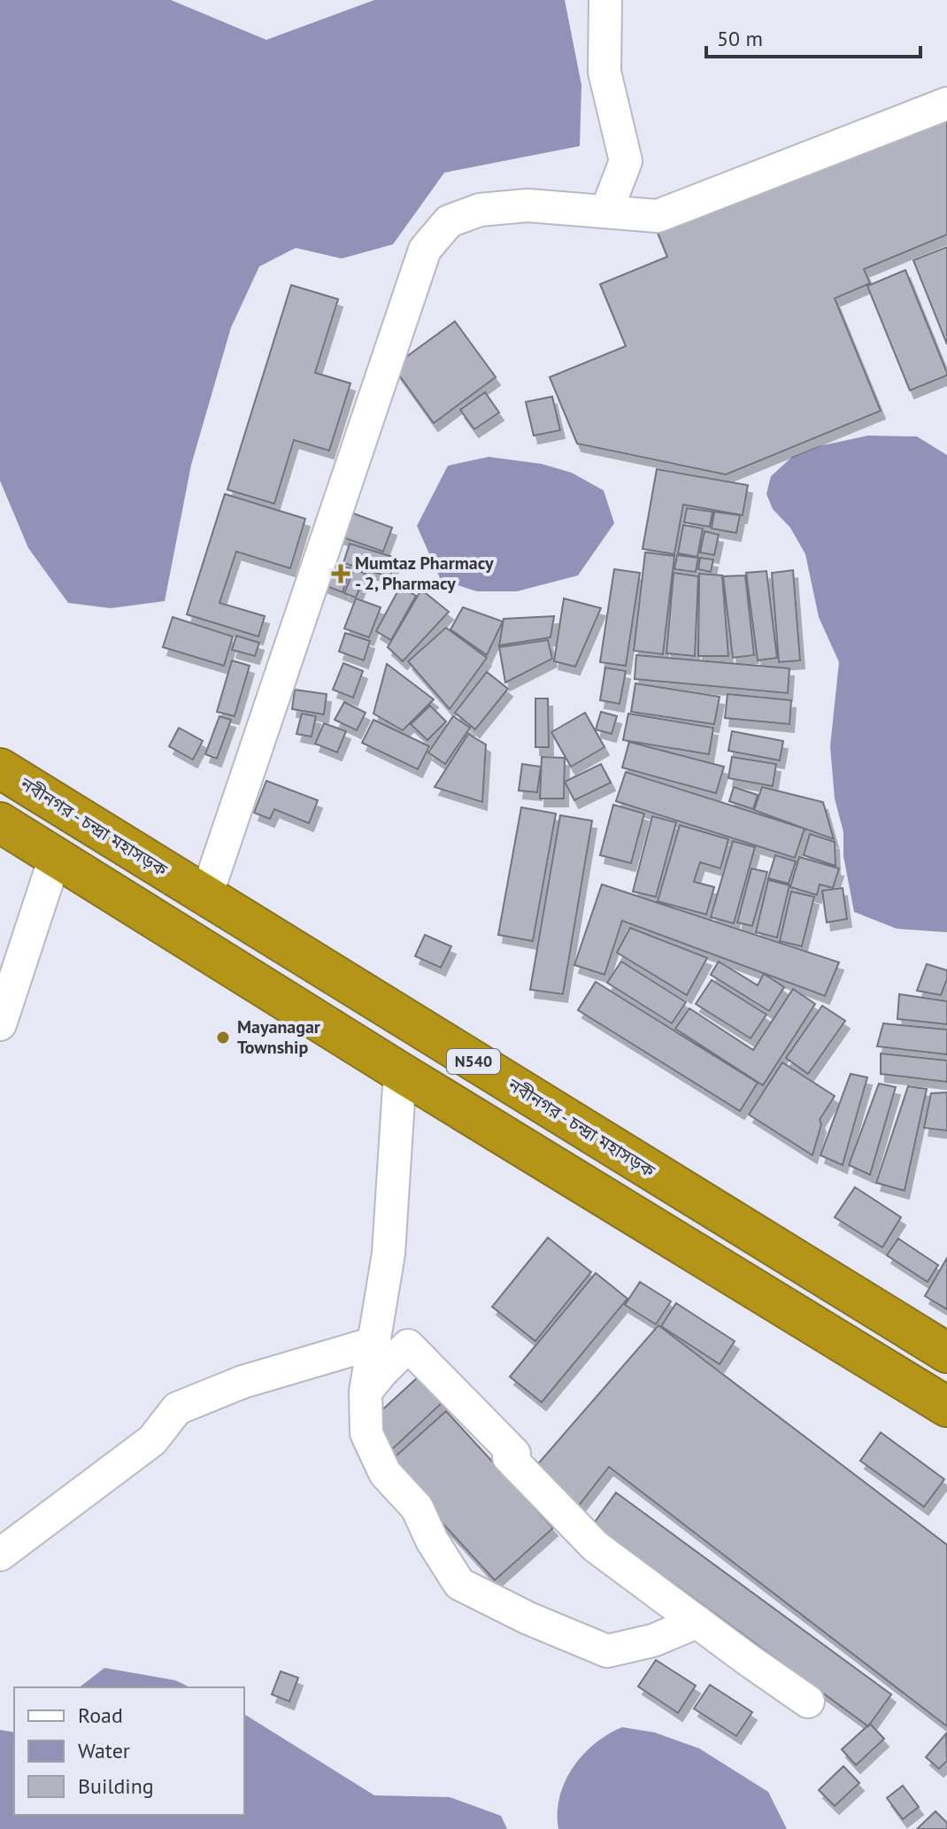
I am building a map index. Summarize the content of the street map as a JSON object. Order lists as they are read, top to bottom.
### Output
{
  "streets": {
    "highway": ["নবীনগর - চন্দ্রা মহাসড়ক", "N540"]
  },
  "places": {
    "health": ["Mumtaz Pharmacy - 2, Pharmacy"],
    "other": ["Mayanagar Township"]
  },
  "legend": ["Road", "Water", "Building"],
  "scale_bar": "50 m"
}
